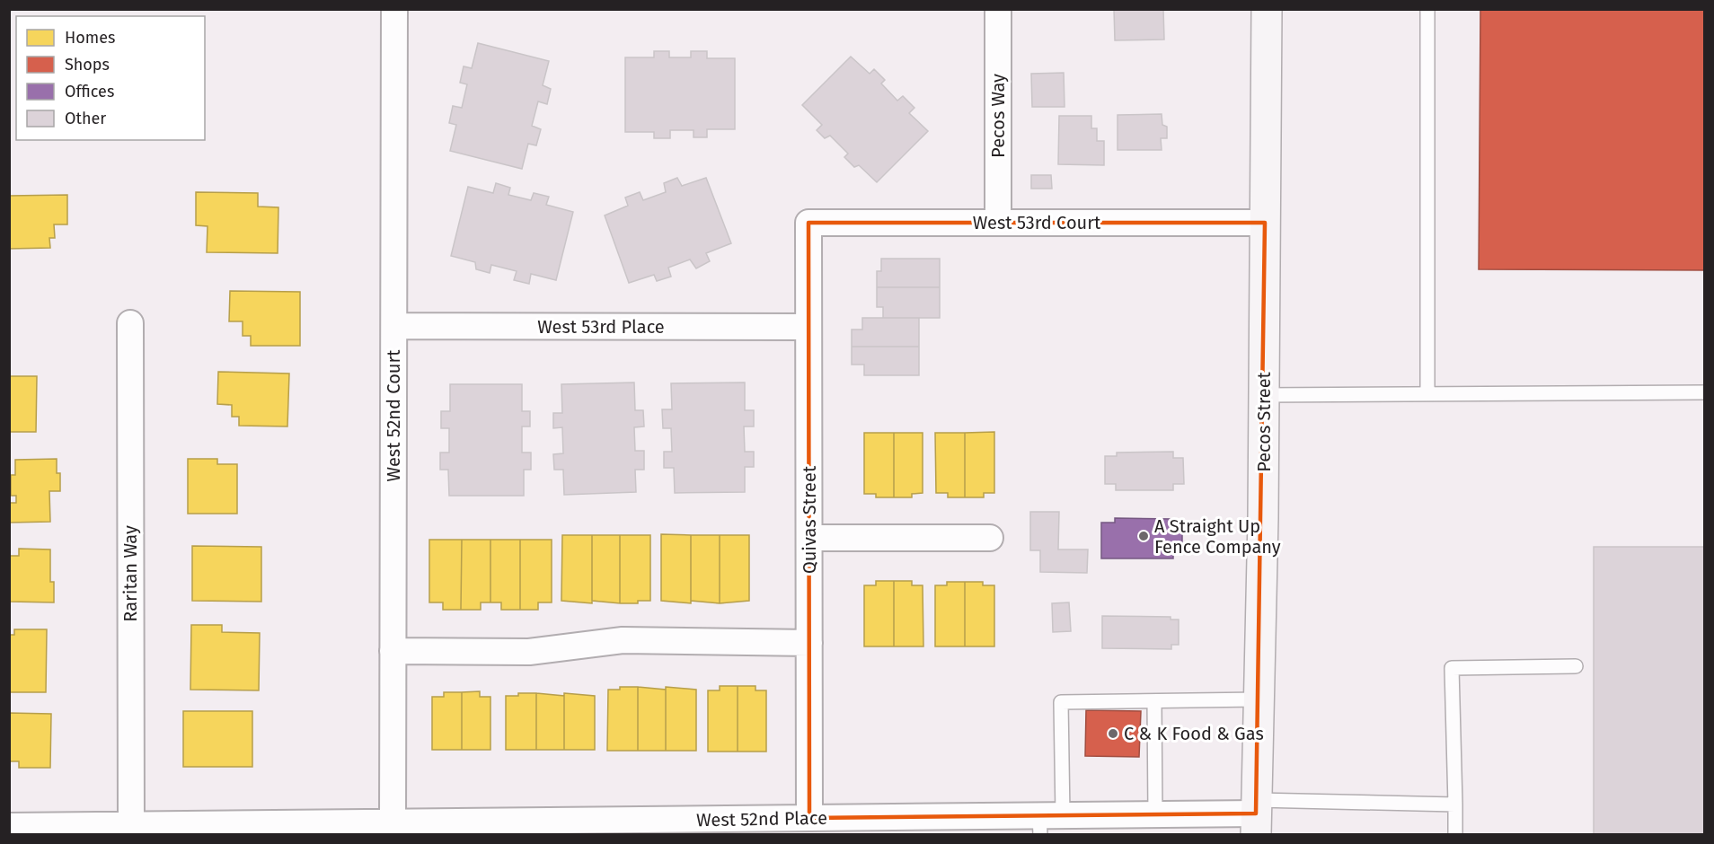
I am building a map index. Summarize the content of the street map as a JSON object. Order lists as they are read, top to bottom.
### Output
{
  "streets": {
    "main road": ["Pecos Street"],
    "street": [
      "Pecos Way",
      "West 53rd Court",
      "West 53rd Place",
      "West 52nd Court",
      "Quivas Street",
      "Raritan Way",
      "West 52nd Place"
    ]
  },
  "crossings": [
    ["Pecos Way", "West 53rd Court"],
    ["West 53rd Court", "Pecos Street"],
    ["West 53rd Court", "Quivas Street"],
    ["West 53rd Place", "West 52nd Court"],
    ["West 53rd Place", "Quivas Street"],
    ["West 52nd Court", "West 52nd Place"],
    ["Pecos Street", "West 52nd Place"],
    ["Quivas Street", "West 52nd Place"],
    ["Raritan Way", "West 52nd Place"]
  ],
  "places": ["A Straight Up Fence Company", "C & K Food & Gas"],
  "legend": [
    "Homes",
    "Shops",
    "Offices",
    "Other"
  ]
}
